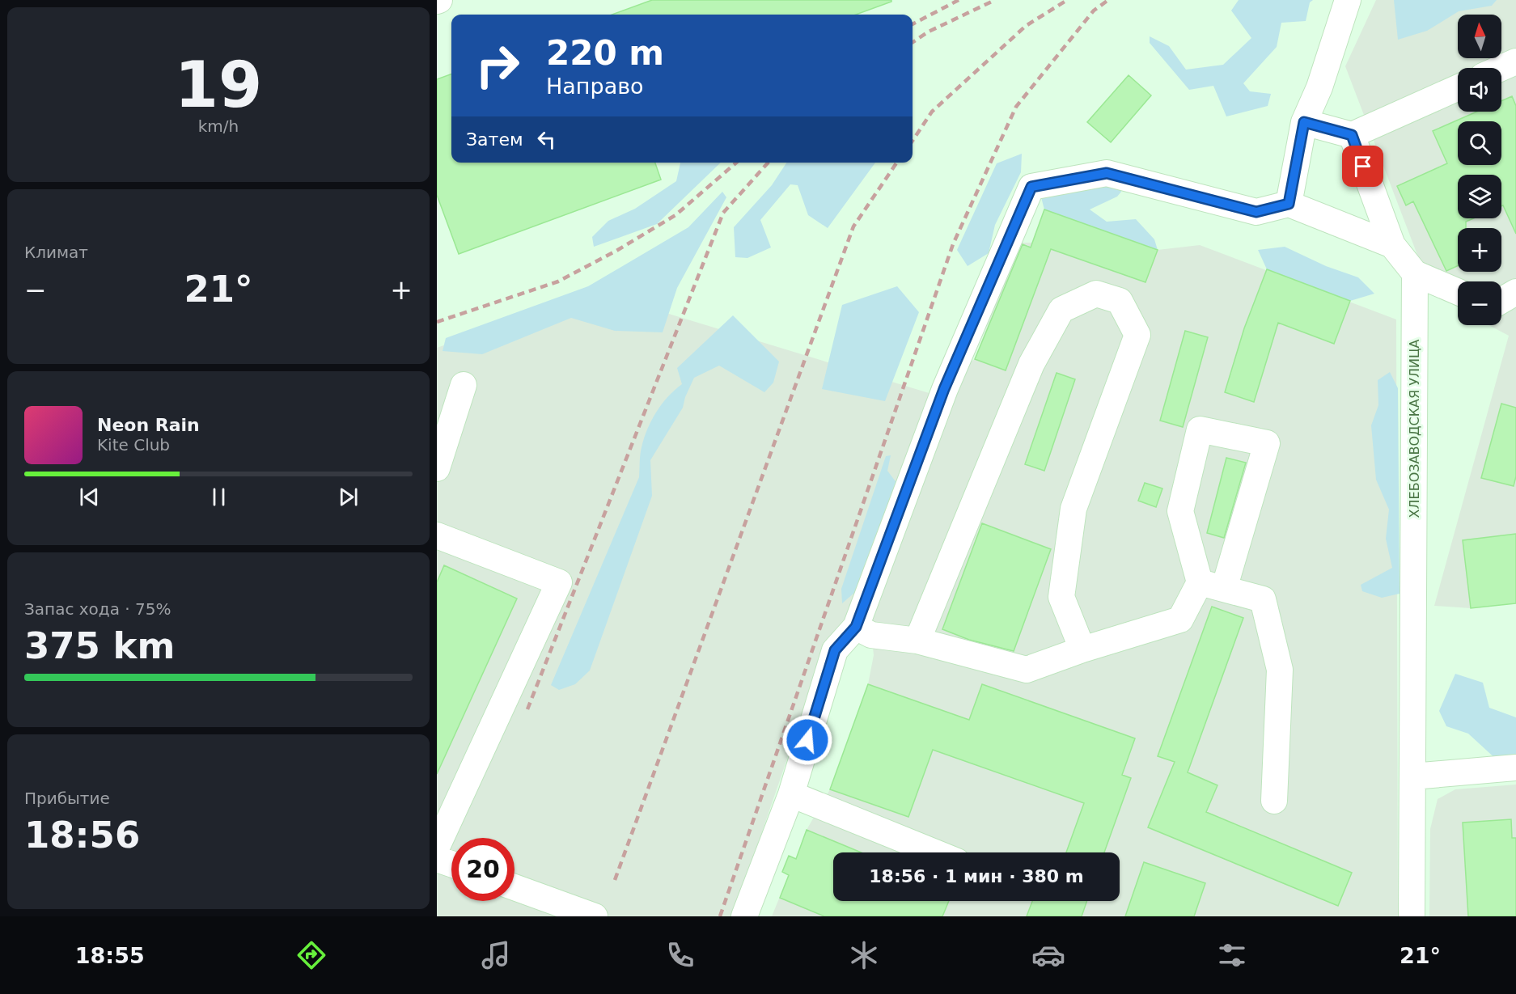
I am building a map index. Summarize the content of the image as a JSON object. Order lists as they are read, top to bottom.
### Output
{
  "streets": {
    "street": ["ХЛЕБОЗАВОДСКАЯ УЛИЦА"]
  },
  "north": "top",
  "page": {
    "tile": [
      ["19", "km/h"],
      "Климат",
      ["Запас хода · 75%", "375 km"],
      ["Прибытие", "18:56"]
    ],
    "map_buttons": ["+", "−"],
    "turn": ["220 m", "Направо"],
    "then": "Затем",
    "heat": ["−", "21°", "+"],
    "song": ["Neon Rain", "Kite Club"],
    "limit": "20",
    "trip": "18:56 · 1 мин · 380 m",
    "tabs": ["18:55", "21°"]
  }
}
